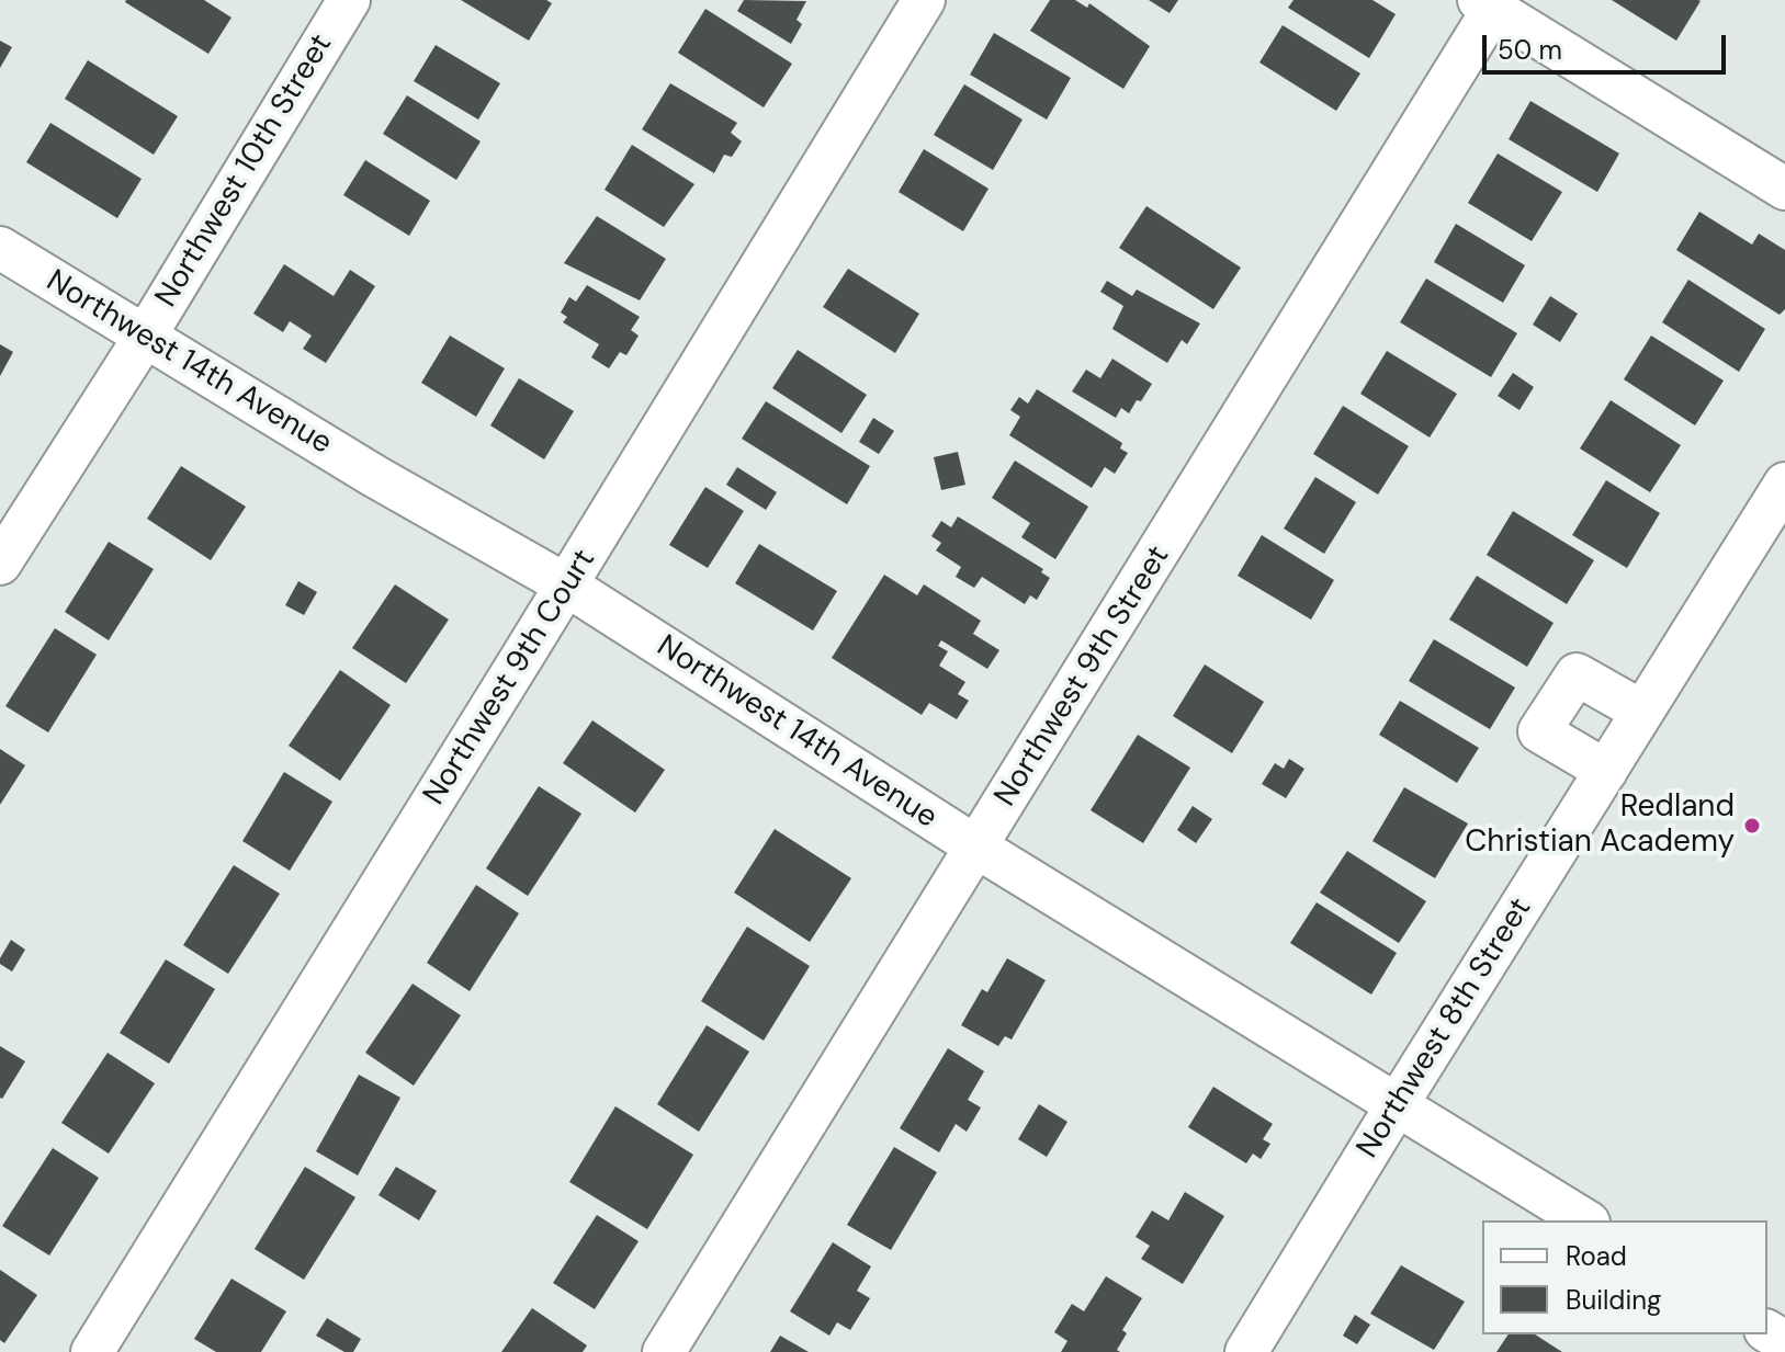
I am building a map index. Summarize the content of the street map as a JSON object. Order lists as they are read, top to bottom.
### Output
{
  "streets": {
    "street": [
      "Northwest 10th Street",
      "Northwest 14th Avenue",
      "Northwest 9th Street",
      "Northwest 9th Court",
      "Northwest 8th Street"
    ]
  },
  "crossings": [
    ["Northwest 10th Street", "Northwest 14th Avenue"],
    ["Northwest 14th Avenue", "Northwest 9th Street"],
    ["Northwest 14th Avenue", "Northwest 9th Court"],
    ["Northwest 14th Avenue", "Northwest 8th Street"]
  ],
  "places": ["Redland Christian Academy"],
  "legend": ["Road", "Building"],
  "scale_bar": "50 m"
}
